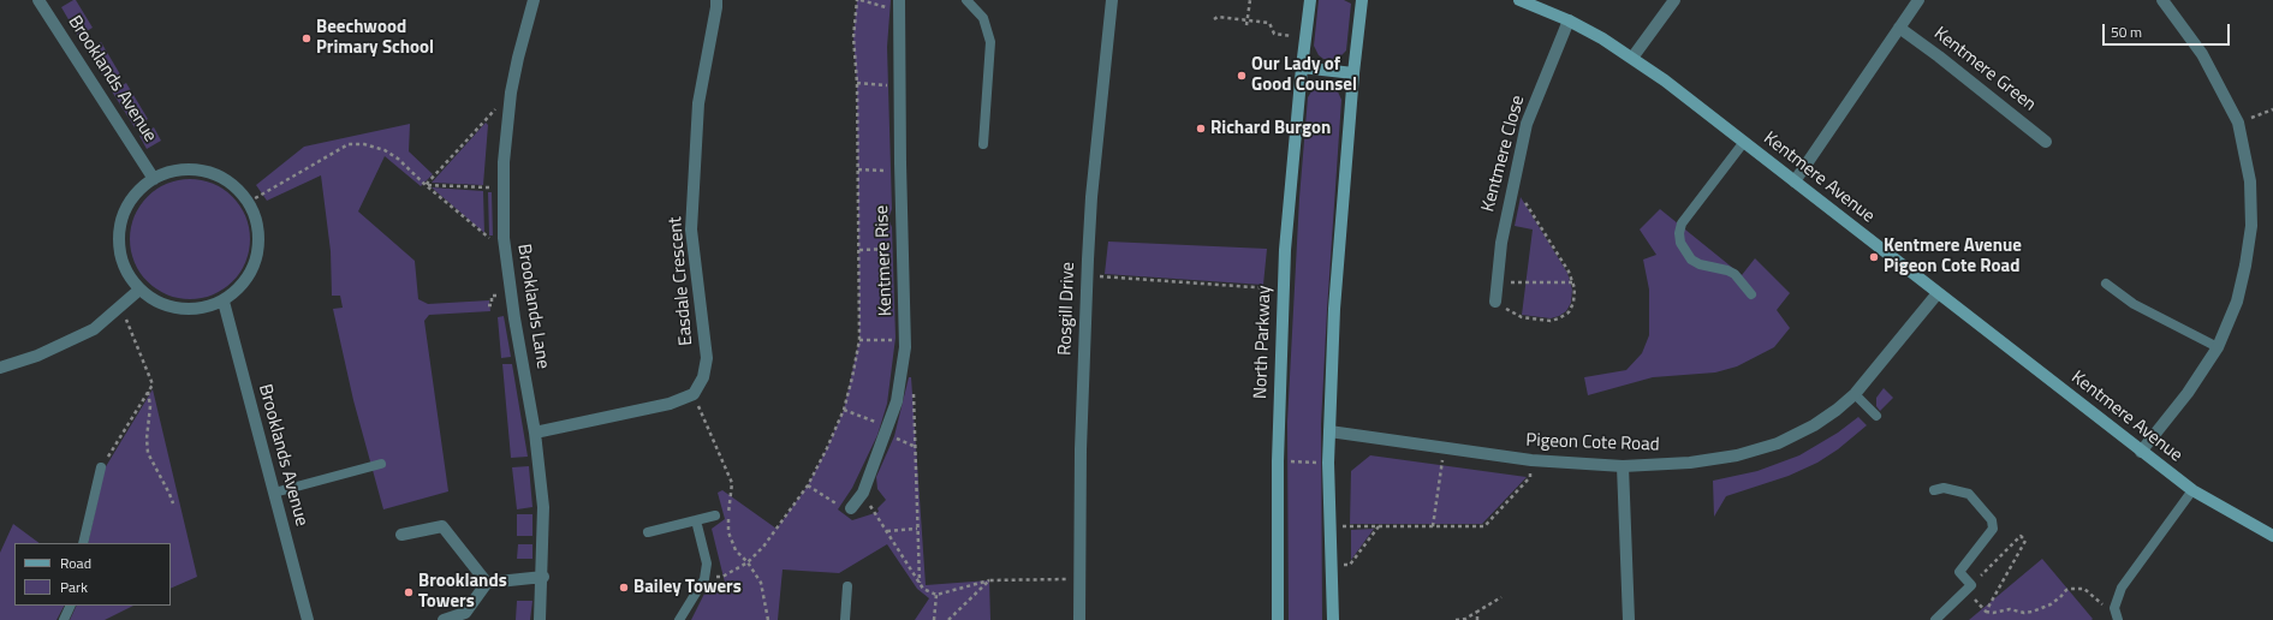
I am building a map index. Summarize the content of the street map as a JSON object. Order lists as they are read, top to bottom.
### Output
{
  "streets": {
    "street": [
      "Kentmere Green",
      "Brooklands Avenue",
      "Kentmere Close",
      "Kentmere Avenue",
      "Kentmere Rise",
      "Easdale Crescent",
      "Brooklands Lane",
      "Rosgill Drive",
      "North Parkway",
      "Pigeon Cote Road"
    ]
  },
  "crossings": [
    ["Kentmere Close", "Kentmere Avenue"],
    ["Kentmere Avenue", "Pigeon Cote Road"]
  ],
  "places": [
    "Beechwood Primary School",
    "Our Lady of Good Counsel",
    "Richard Burgon",
    "Kentmere Avenue Pigeon Cote Road",
    "Bailey Towers",
    "Brooklands Towers"
  ],
  "legend": ["Road", "Park"],
  "scale_bar": "50 m"
}
